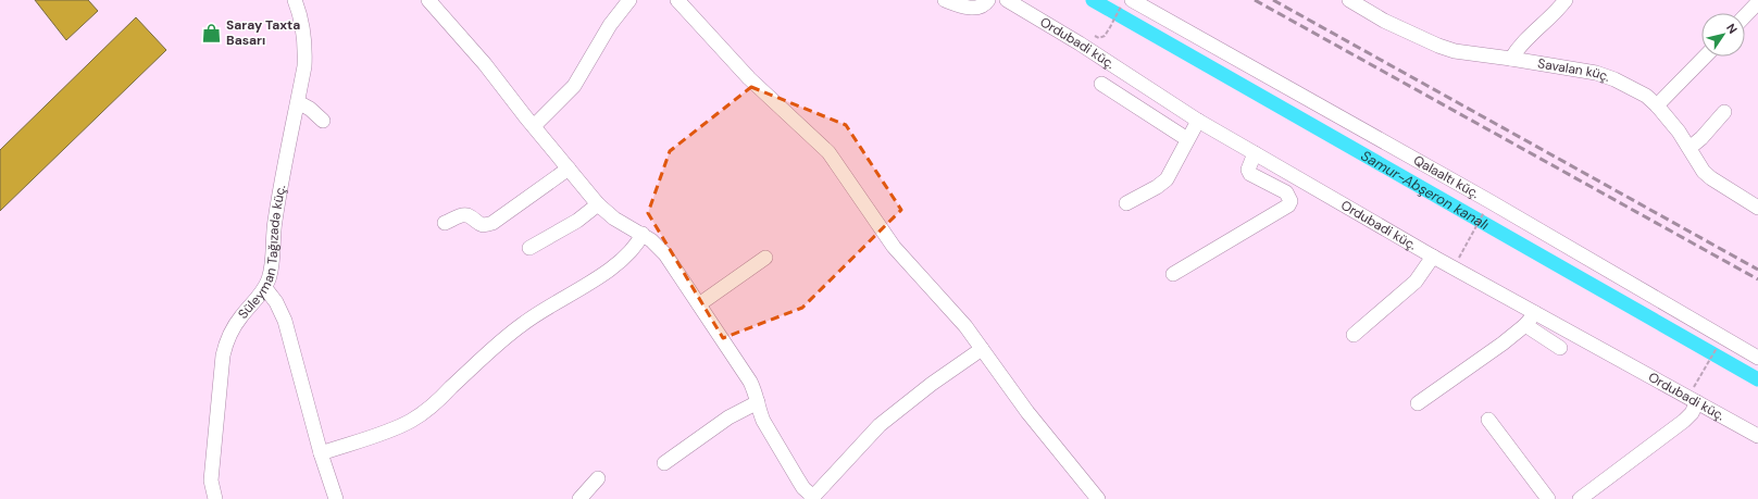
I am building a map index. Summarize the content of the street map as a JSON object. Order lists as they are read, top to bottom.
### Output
{
  "streets": {
    "street": [
      "Ordubadi küç.",
      "Savalan küç.",
      "Qalaaltı küç.",
      "Süleyman Tağızadə küç."
    ]
  },
  "water": ["Samur-Abşeron kanalı"],
  "places": {
    "shop": ["Saray Taxta Basarı"]
  },
  "north": "top right"
}
